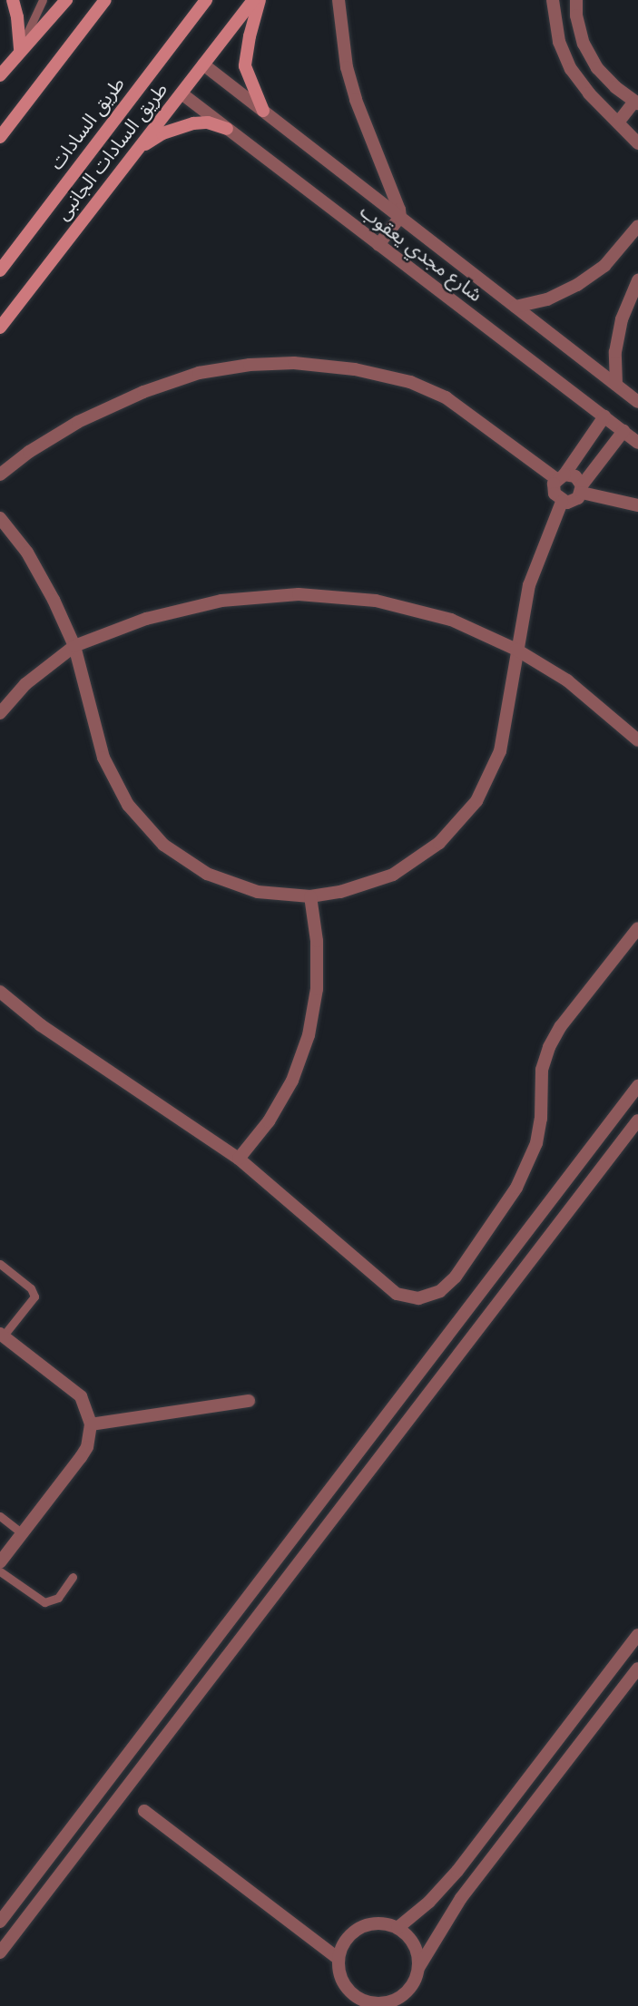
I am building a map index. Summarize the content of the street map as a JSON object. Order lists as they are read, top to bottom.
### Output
{
  "streets": {
    "street": ["طريق السادات", "طريق السادات الجانبى", "شارع مجدي يعقوب"]
  },
  "crossings": [
    ["طريق السادات الجانبى", "شارع مجدي يعقوب"]
  ]
}
